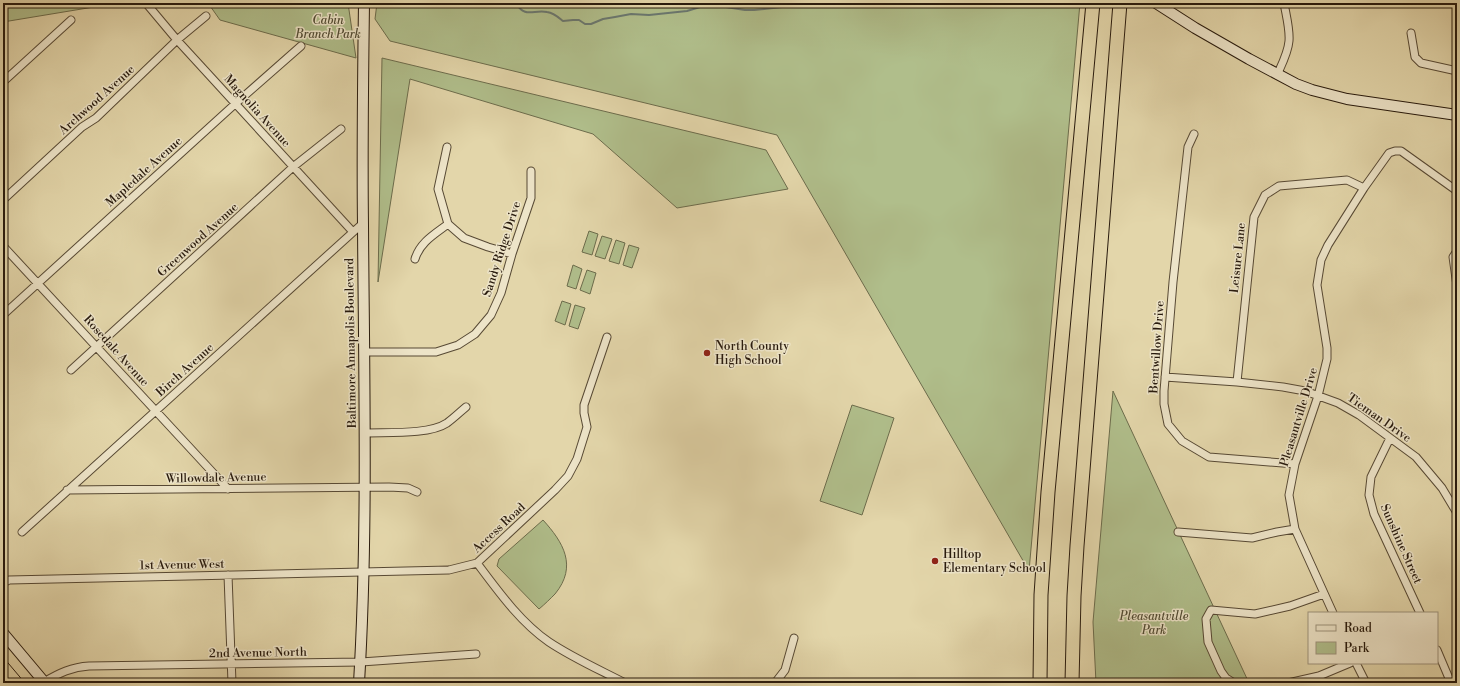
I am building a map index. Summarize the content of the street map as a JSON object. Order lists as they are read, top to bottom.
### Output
{
  "streets": {
    "main road": ["Baltimore Annapolis Boulevard"],
    "street": [
      "Archwood Avenue",
      "Magnolia Avenue",
      "Mapledale Avenue",
      "Greenwood Avenue",
      "Sandy Ridge Drive",
      "Leisure Lane",
      "Bentwillow Drive",
      "Rosedale Avenue",
      "Birch Avenue",
      "Pleasantville Drive",
      "Tieman Drive",
      "Willowdale Avenue",
      "Access Road",
      "Sunshine Street",
      "1st Avenue West",
      "2nd Avenue North"
    ]
  },
  "crossings": [
    ["Archwood Avenue", "Magnolia Avenue"],
    ["Magnolia Avenue", "Mapledale Avenue"],
    ["Magnolia Avenue", "Greenwood Avenue"],
    ["Magnolia Avenue", "Birch Avenue"],
    ["Mapledale Avenue", "Rosedale Avenue"],
    ["Greenwood Avenue", "Rosedale Avenue"],
    ["Sandy Ridge Drive", "Baltimore Annapolis Boulevard"],
    ["Leisure Lane", "Pleasantville Drive"],
    ["Leisure Lane", "Tieman Drive"],
    ["Baltimore Annapolis Boulevard", "Birch Avenue"],
    ["Baltimore Annapolis Boulevard", "Willowdale Avenue"],
    ["Baltimore Annapolis Boulevard", "1st Avenue West"],
    ["Baltimore Annapolis Boulevard", "2nd Avenue North"],
    ["Bentwillow Drive", "Pleasantville Drive"],
    ["Bentwillow Drive", "Tieman Drive"],
    ["Rosedale Avenue", "Birch Avenue"],
    ["Rosedale Avenue", "Willowdale Avenue"],
    ["Birch Avenue", "Willowdale Avenue"],
    ["Pleasantville Drive", "Tieman Drive"],
    ["Tieman Drive", "Sunshine Street"],
    ["Access Road", "1st Avenue West"]
  ],
  "parks": ["Cabin Branch Park", "Pleasantville Park"],
  "places": ["North County High School", "Hilltop Elementary School"],
  "legend": ["Road", "Park"]
}
